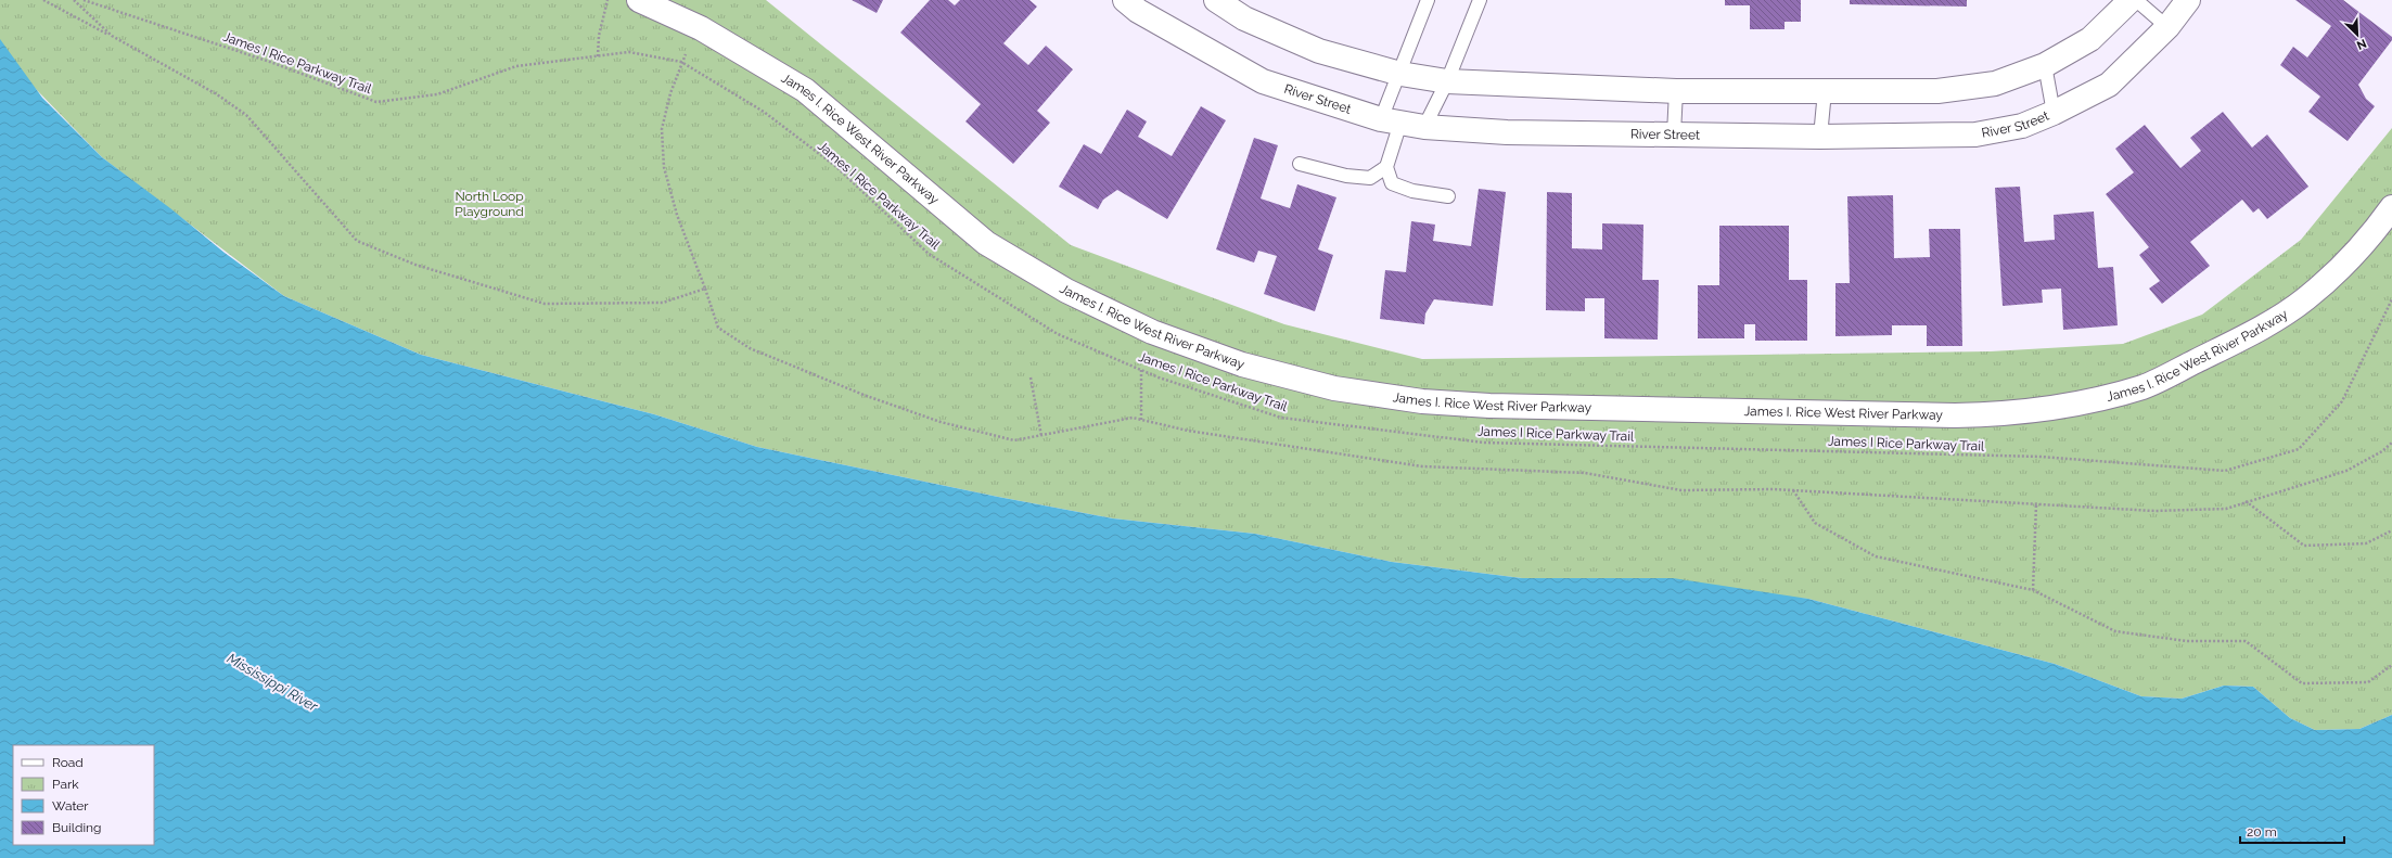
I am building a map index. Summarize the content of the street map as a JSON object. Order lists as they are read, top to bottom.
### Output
{
  "streets": {
    "street": ["River Street", "James I. Rice West River Parkway"],
    "path": ["James I Rice Parkway Trail"]
  },
  "water": ["Mississippi River"],
  "parks": ["North Loop Playground"],
  "legend": [
    "Road",
    "Park",
    "Water",
    "Building"
  ],
  "scale_bar": "20 m",
  "north": "bottom right"
}
